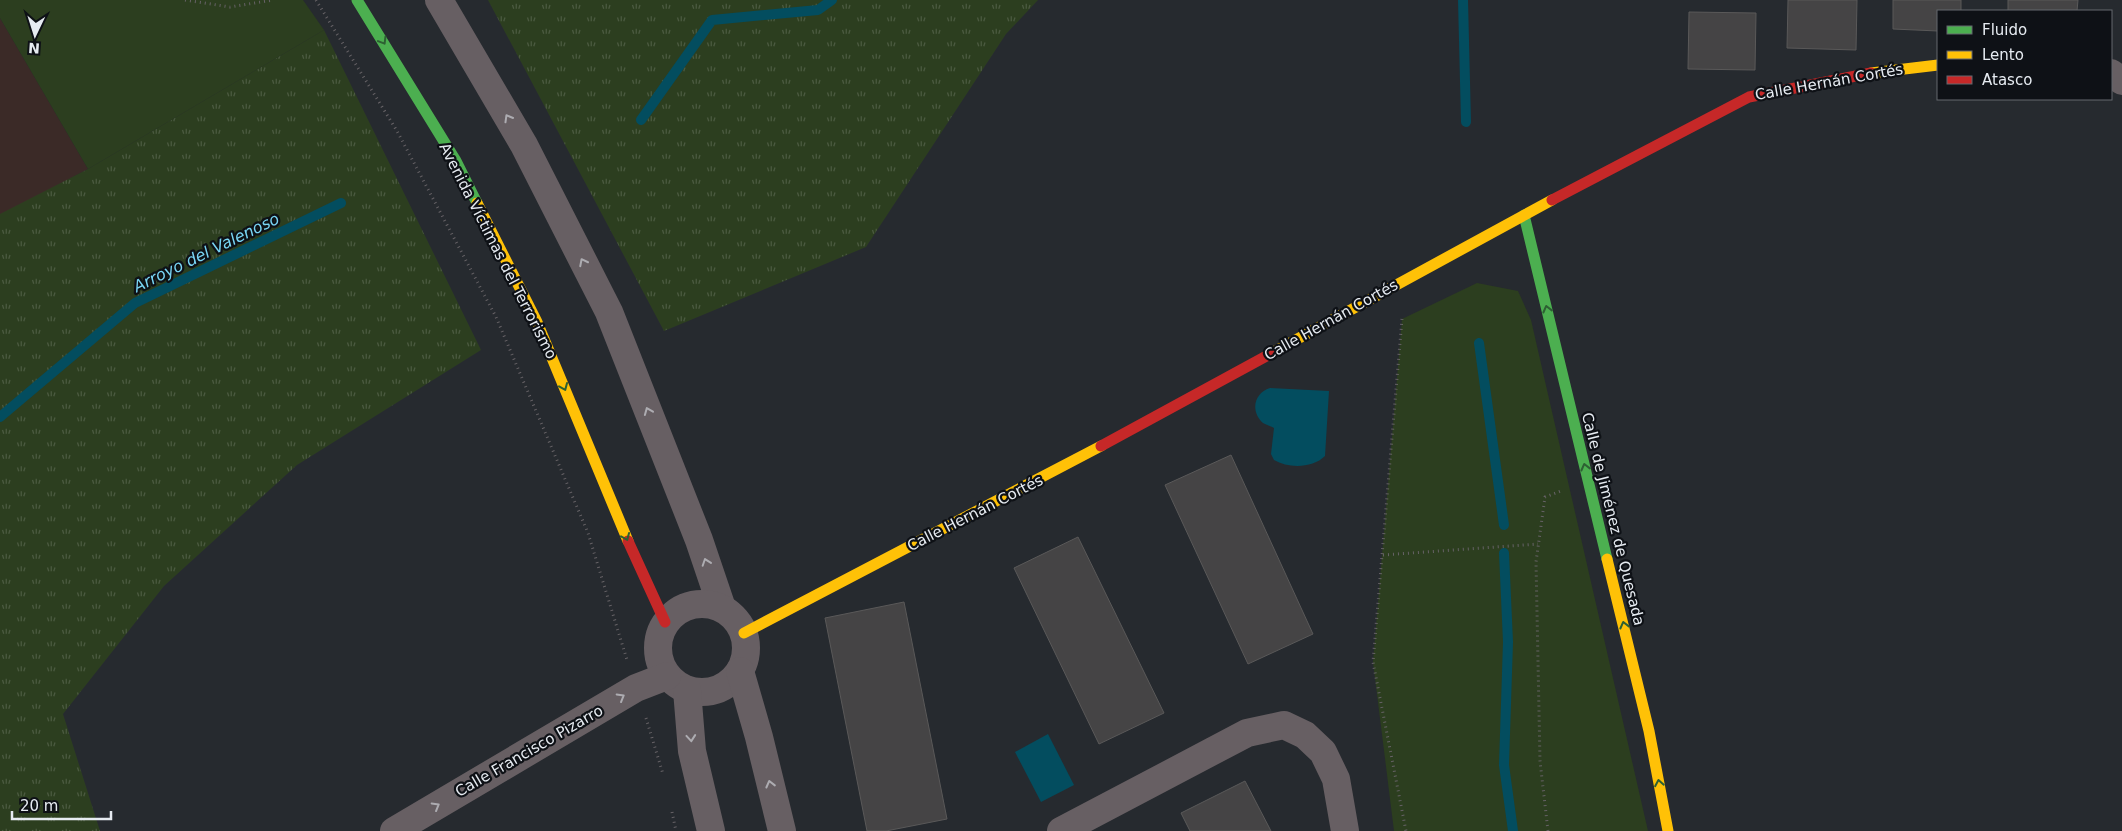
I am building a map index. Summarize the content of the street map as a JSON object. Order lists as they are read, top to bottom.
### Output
{
  "streets": {
    "street": [
      "Calle Hernán Cortés",
      "Avenida Víctimas del Terrorismo",
      "Calle de Jiménez de Quesada",
      "Calle Francisco Pizarro"
    ]
  },
  "crossings": [
    ["Calle Hernán Cortés", "Avenida Víctimas del Terrorismo"],
    ["Calle Hernán Cortés", "Calle de Jiménez de Quesada"],
    ["Calle Hernán Cortés", "Calle Francisco Pizarro"],
    ["Avenida Víctimas del Terrorismo", "Calle Francisco Pizarro"]
  ],
  "one_way": ["Calle de Jiménez de Quesada", "Calle Francisco Pizarro"],
  "water": ["Arroyo del Valenoso"],
  "legend": ["Fluido", "Lento", "Atasco"],
  "scale_bar": "20 m",
  "north": "bottom"
}
